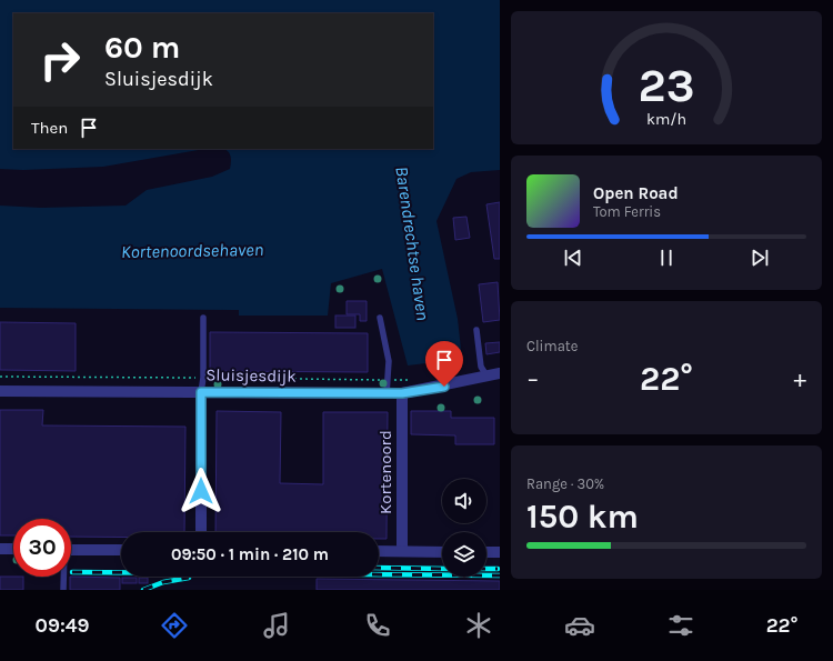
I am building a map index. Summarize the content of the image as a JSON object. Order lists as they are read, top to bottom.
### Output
{
  "streets": {
    "street": ["Sluisjesdijk", "Kortenoord"]
  },
  "crossings": [
    ["Sluisjesdijk", "Kortenoord"]
  ],
  "water": ["Barendrechtse haven", "Kortenoordsehaven"],
  "page": {
    "turn": ["60 m", "Sluisjesdijk"],
    "then": "Then",
    "song": ["Open Road", "Tom Ferris"],
    "tile": [
      "Climate",
      ["Range · 30%", "150 km"]
    ],
    "heat": ["−", "22°", "+"],
    "limit": "30",
    "trip": "09:50 · 1 min · 210 m",
    "tabs": ["09:49", "22°"],
    "gauge": ["23", "km/h"]
  }
}
